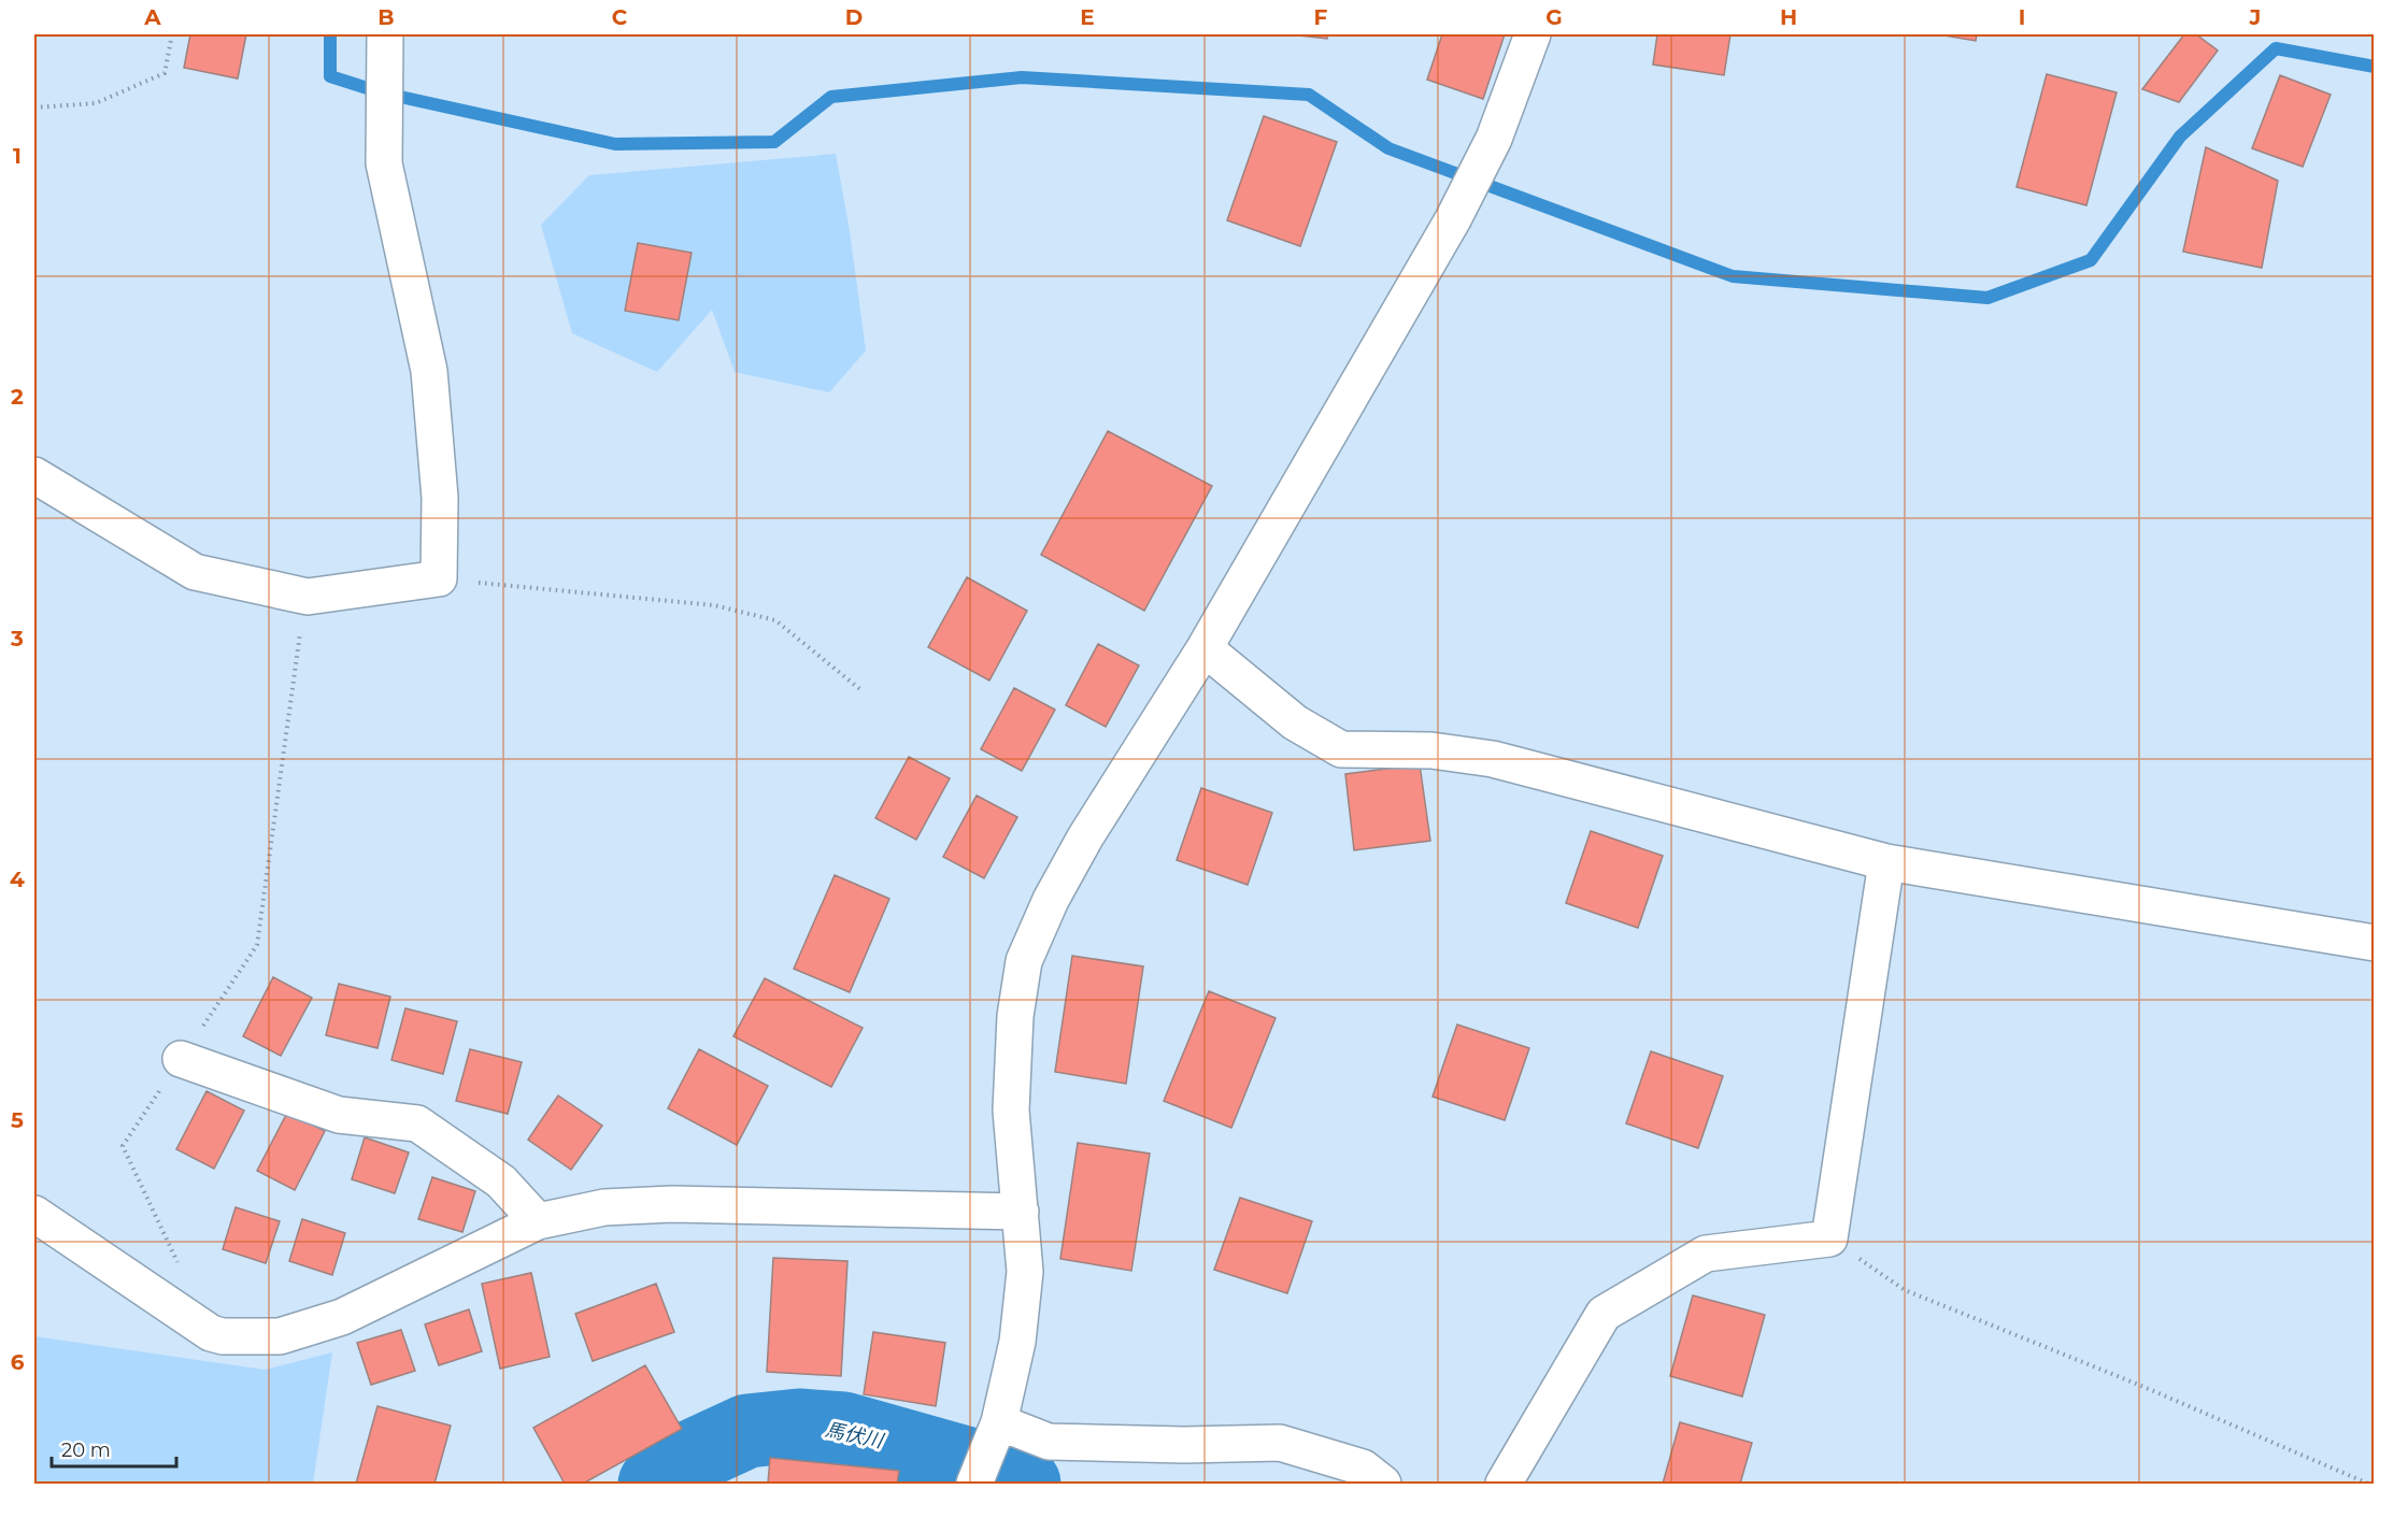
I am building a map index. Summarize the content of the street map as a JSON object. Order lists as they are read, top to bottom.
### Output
{
  "water": ["馬伏川"],
  "scale_bar": "20 m",
  "grid": {
    "columns": [
      "A",
      "B",
      "C",
      "D",
      "E",
      "F",
      "G",
      "H",
      "I",
      "J"
    ],
    "rows": [
      "1",
      "2",
      "3",
      "4",
      "5",
      "6"
    ]
  }
}
